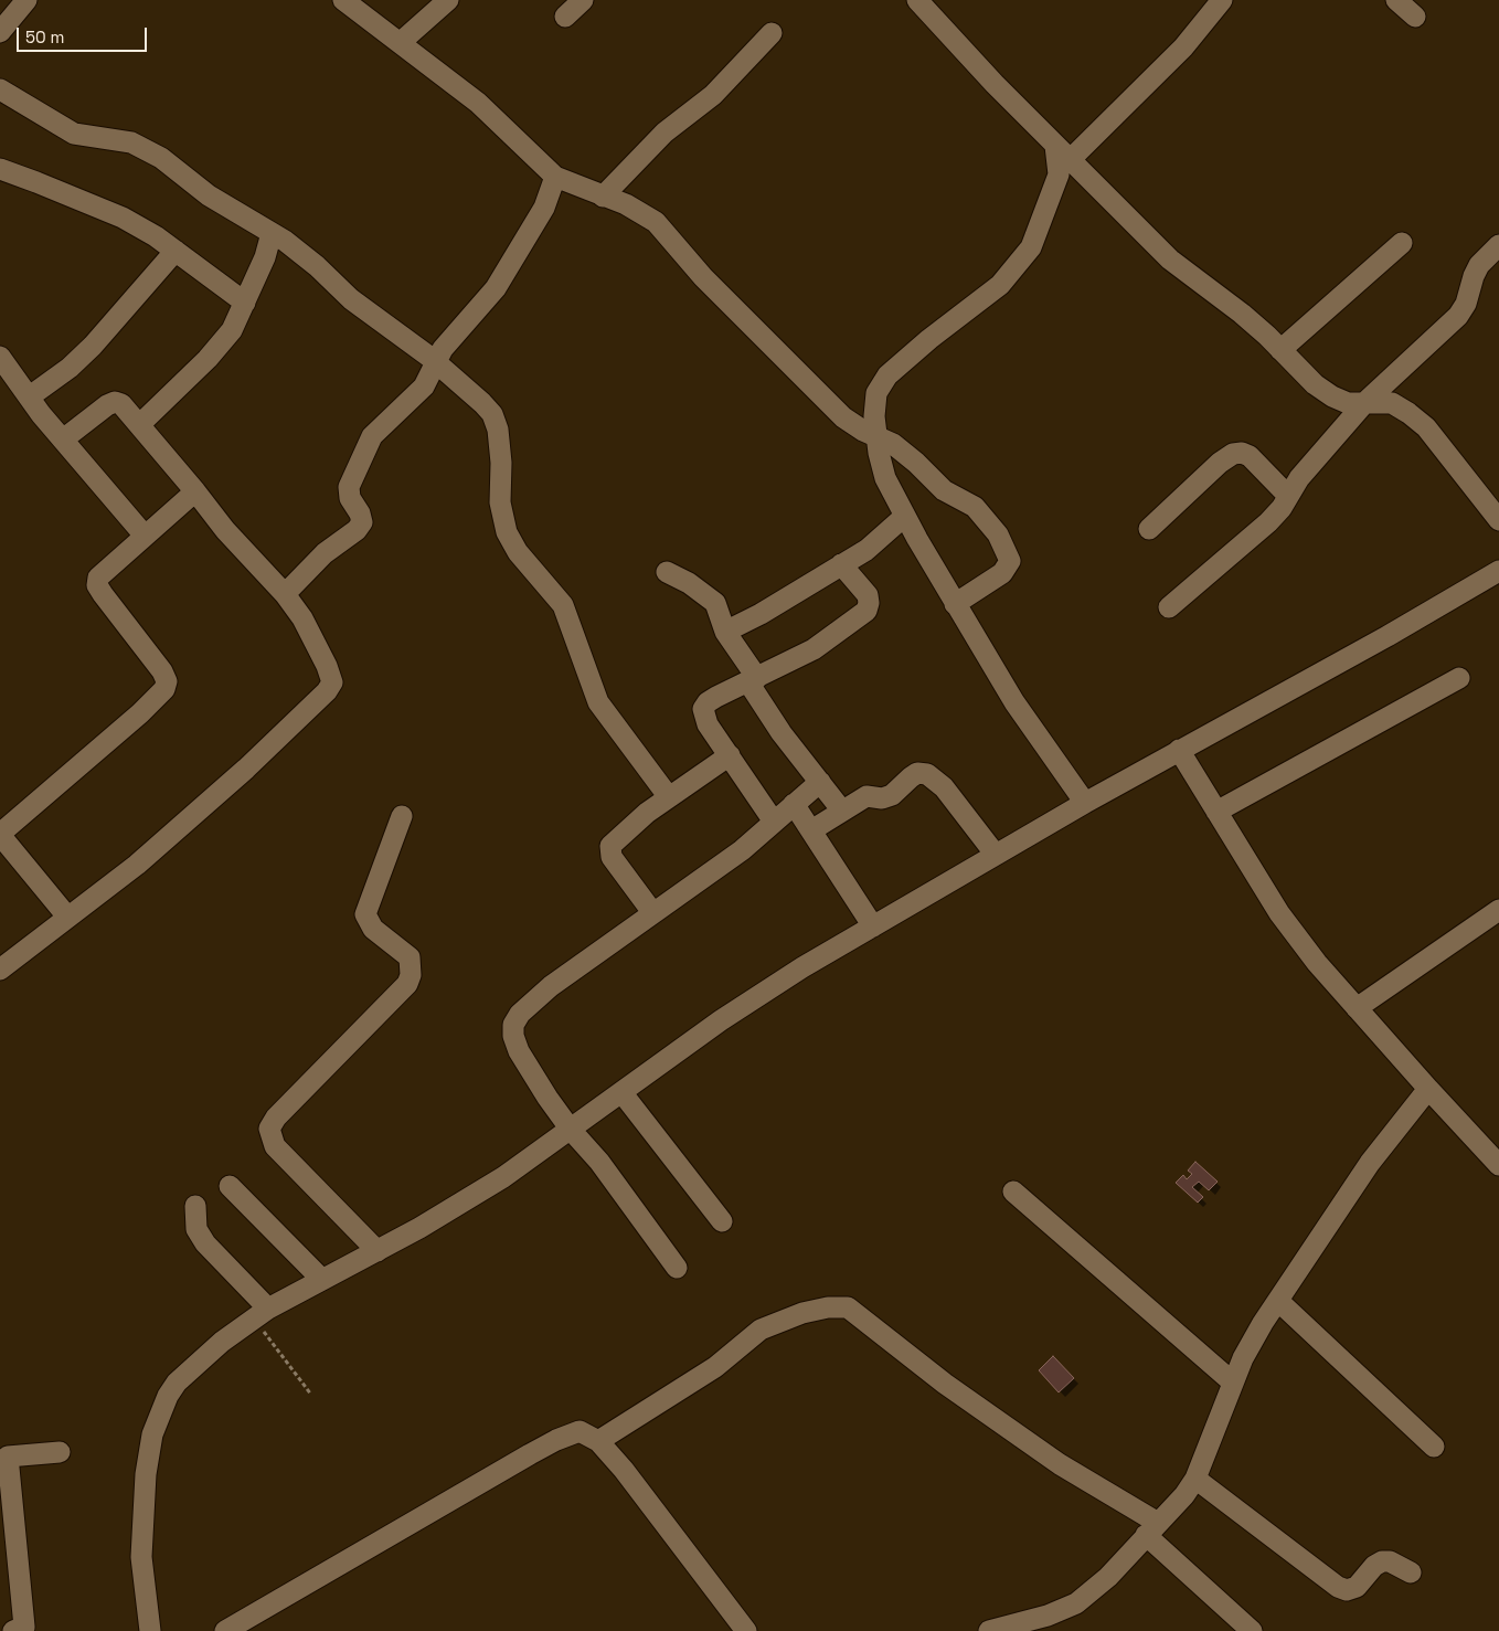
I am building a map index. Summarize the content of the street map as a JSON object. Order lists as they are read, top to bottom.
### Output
{
  "scale_bar": "50 m"
}
